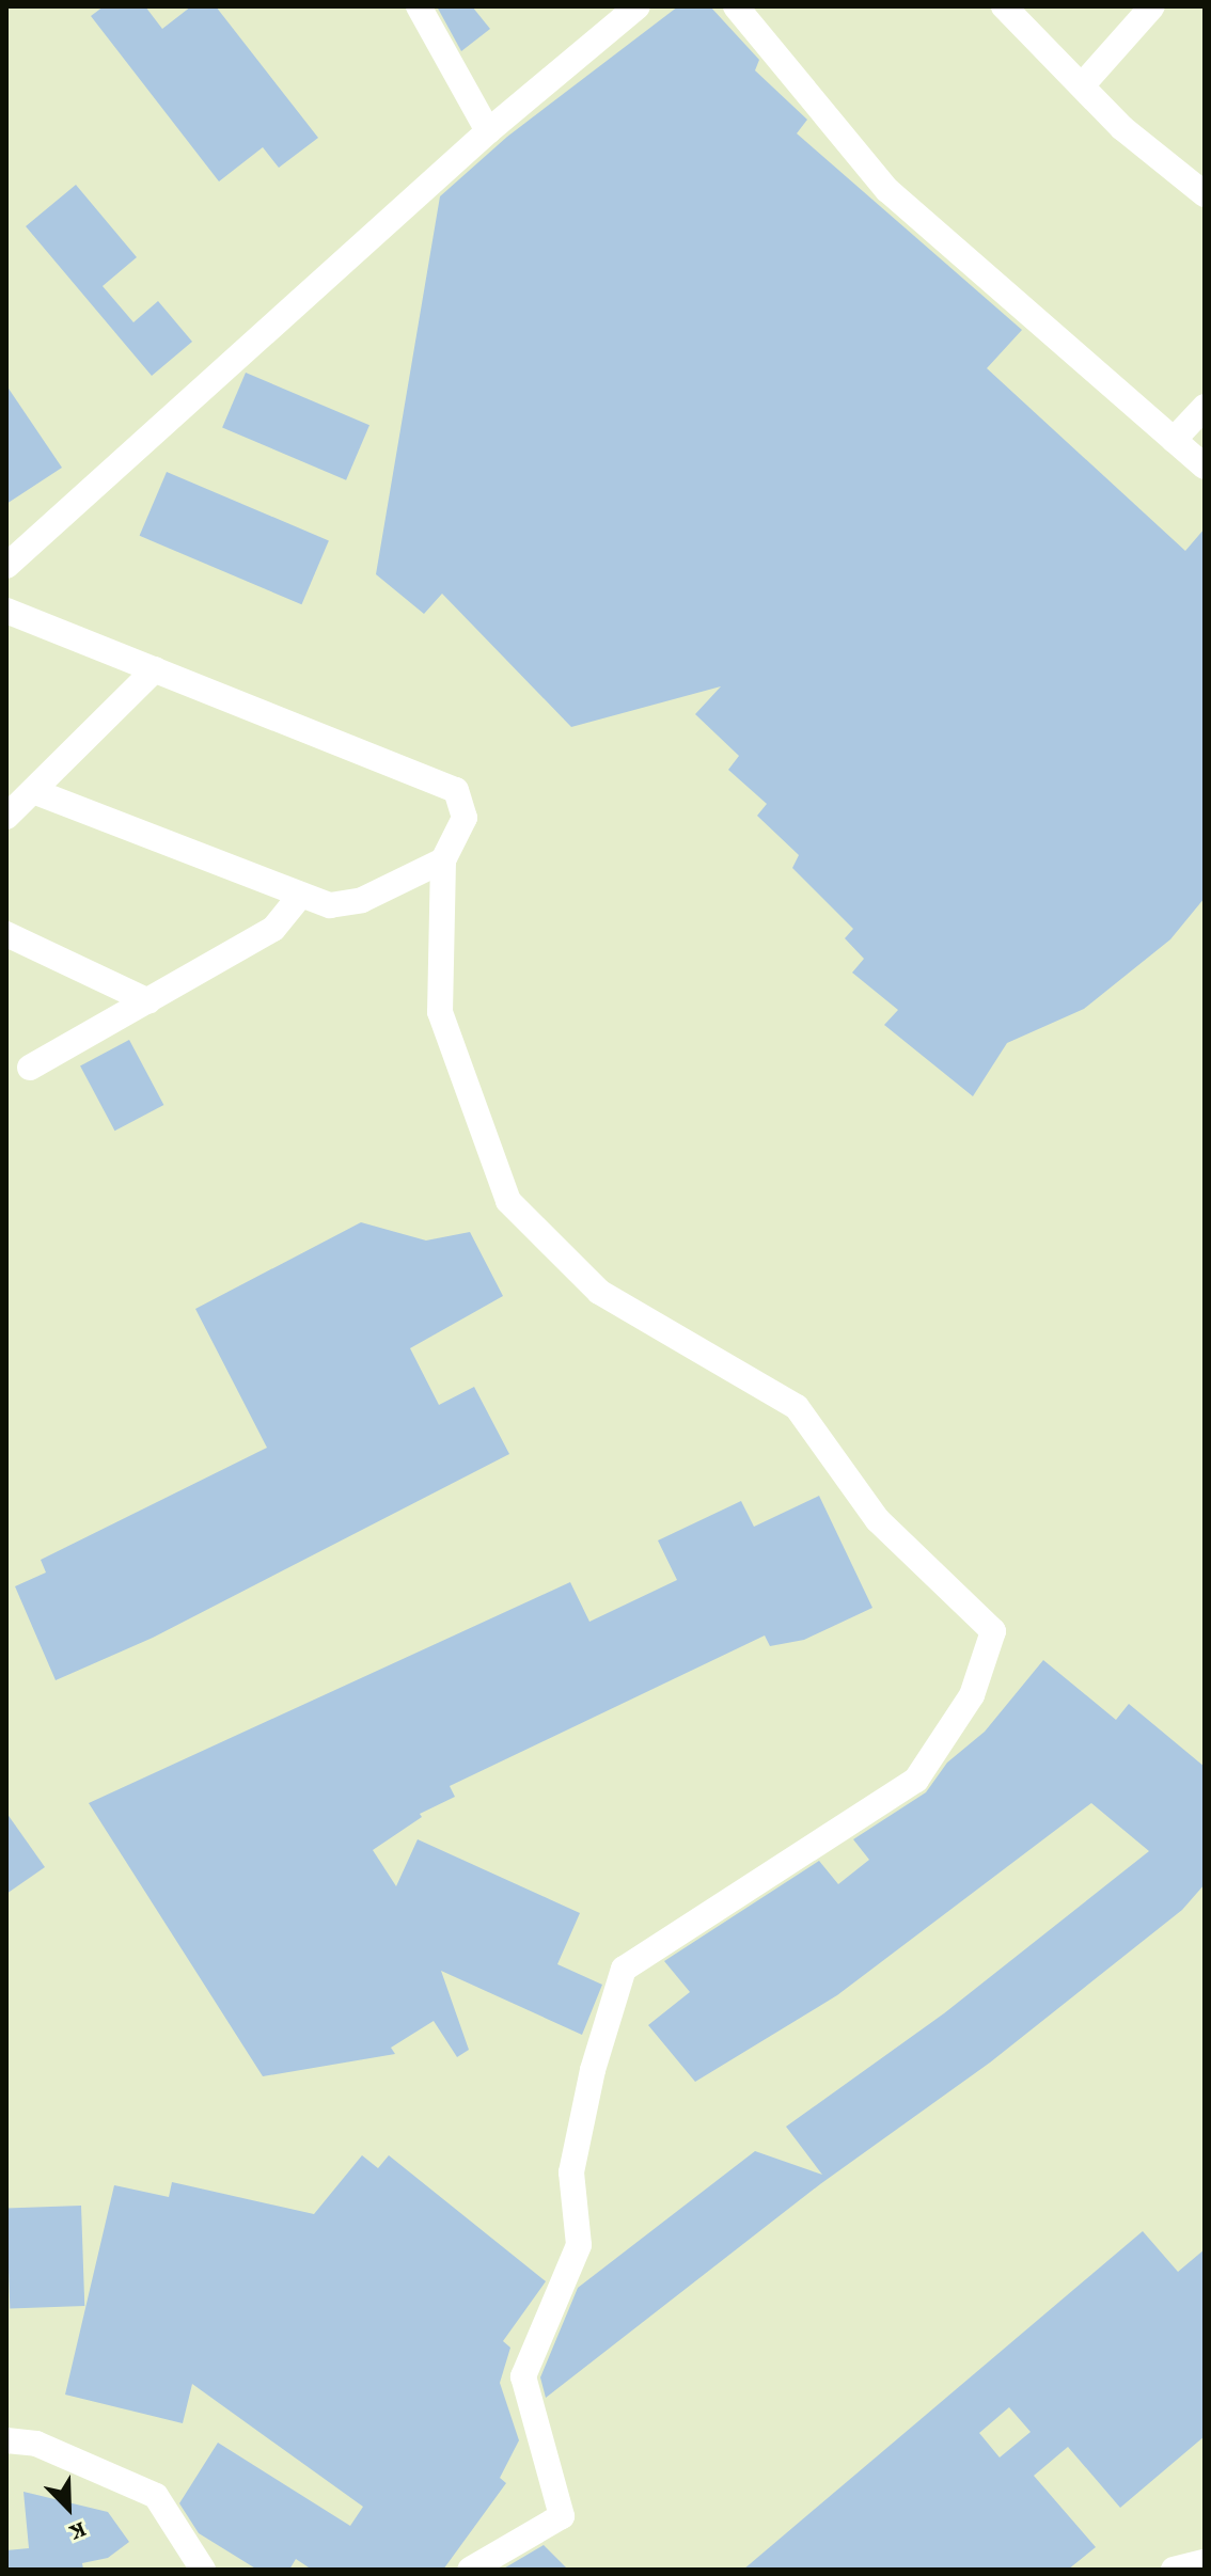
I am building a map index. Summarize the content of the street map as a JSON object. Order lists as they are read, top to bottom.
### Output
{
  "north": "bottom right"
}
